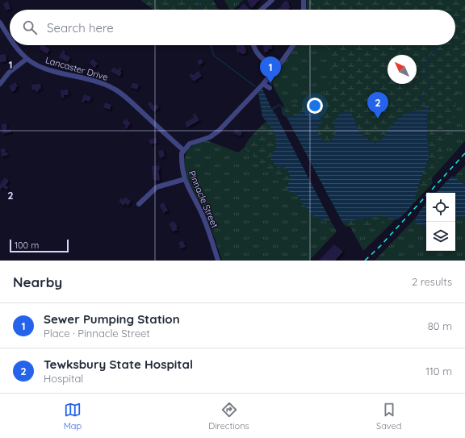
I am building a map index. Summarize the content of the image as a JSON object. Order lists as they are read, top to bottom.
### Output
{
  "streets": {
    "street": ["Lancaster Drive", "Pinnacle Street"]
  },
  "crossings": [
    ["Lancaster Drive", "Pinnacle Street"]
  ],
  "scale_bar": "100 m",
  "north": "top left",
  "page": {
    "search": "Search here",
    "pins": ["1", "2"],
    "scale": "100 m",
    "heading": ["Nearby", "2 results"],
    "list": [
      {
        "mark": "1",
        "name": "Sewer Pumping Station",
        "note": "Place · Pinnacle Street",
        "value": "80 m"
      },
      {
        "mark": "2",
        "name": "Tewksbury State Hospital",
        "note": "Hospital",
        "value": "110 m"
      }
    ],
    "nav": ["Map", "Directions", "Saved"]
  },
  "grid": {
    "rows": ["1", "2"]
  }
}
